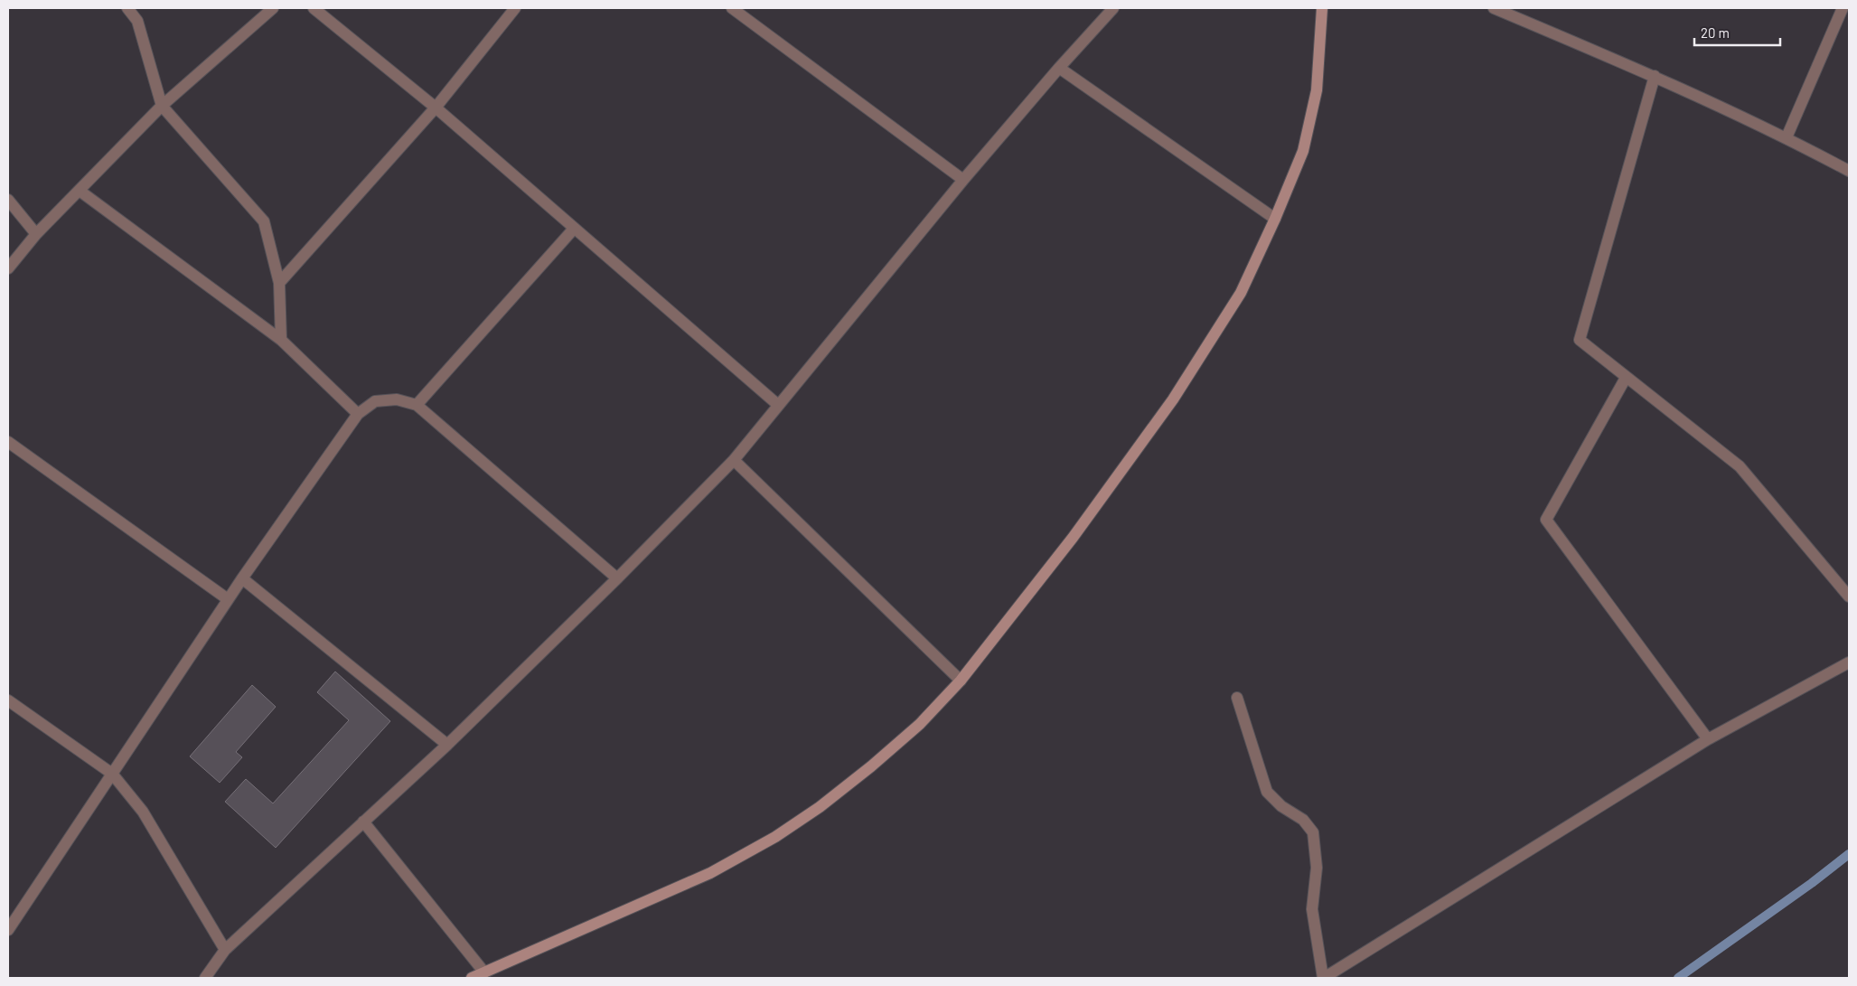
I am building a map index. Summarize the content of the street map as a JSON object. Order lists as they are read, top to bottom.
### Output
{
  "scale_bar": "20 m"
}
